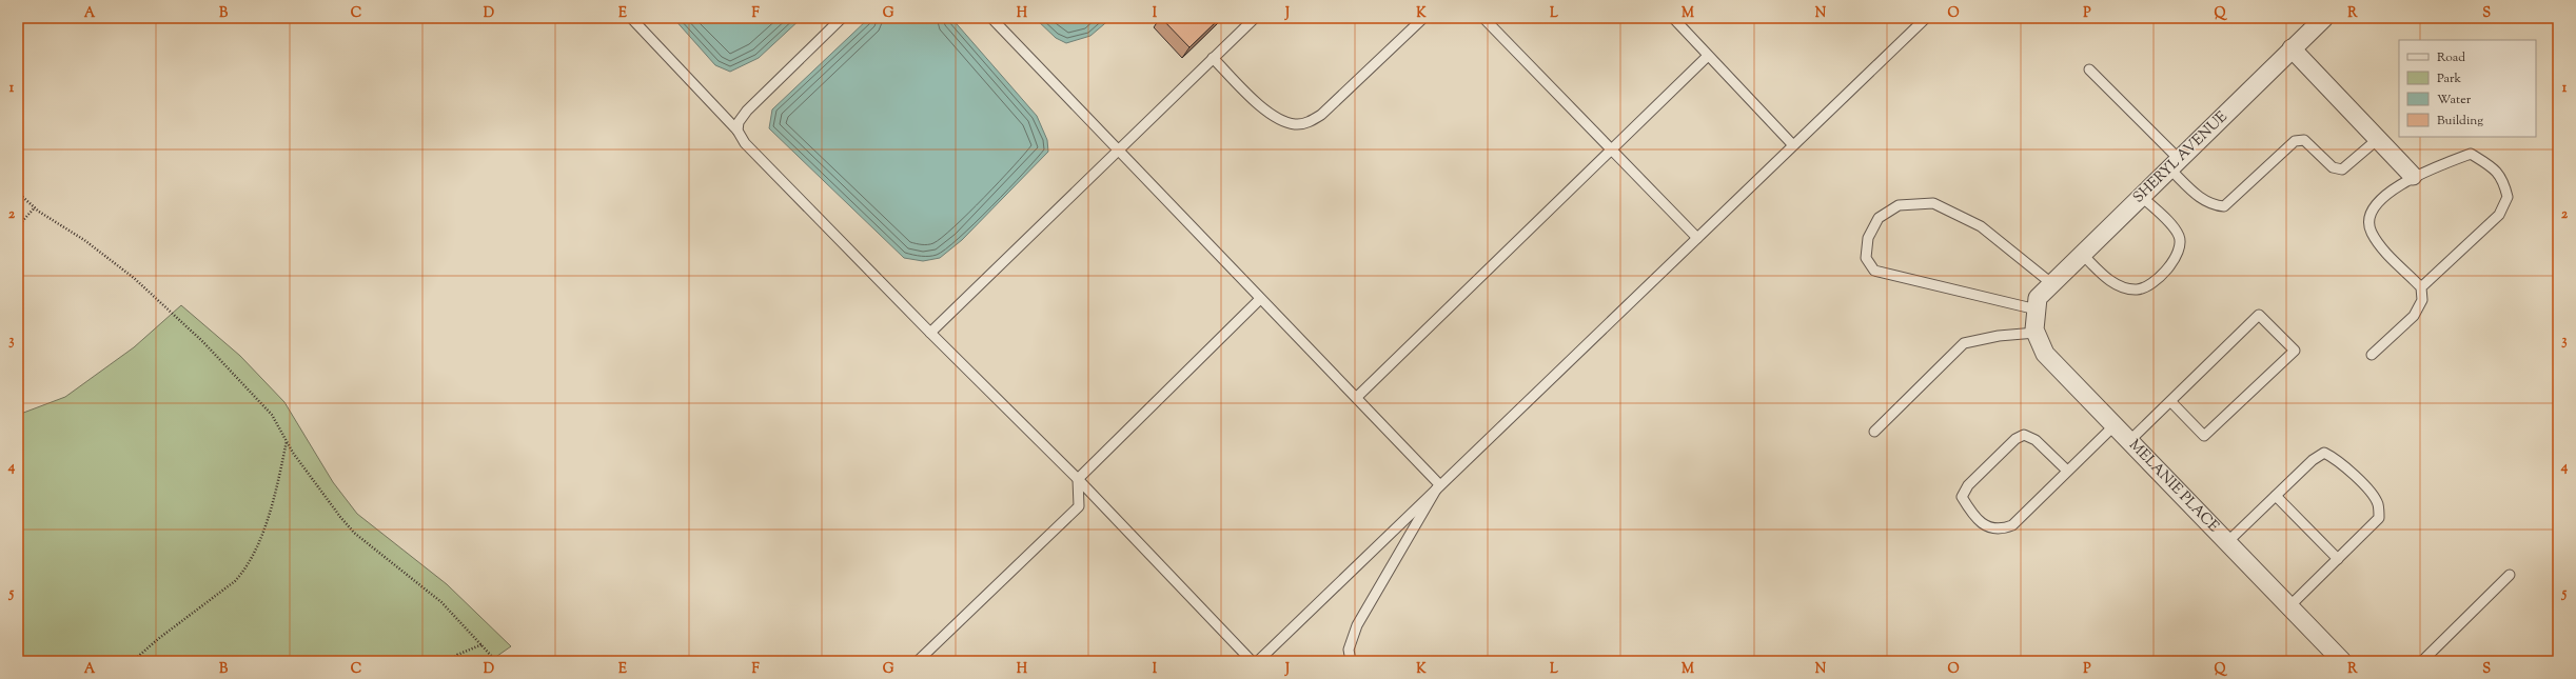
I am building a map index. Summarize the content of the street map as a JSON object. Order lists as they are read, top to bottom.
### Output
{
  "streets": {
    "street": ["SHERYL AVENUE", "MELANIE PLACE"]
  },
  "crossings": [
    ["SHERYL AVENUE", "MELANIE PLACE"]
  ],
  "legend": [
    "Road",
    "Park",
    "Water",
    "Building"
  ],
  "grid": {
    "columns": [
      "A",
      "B",
      "C",
      "D",
      "E",
      "F",
      "G",
      "H",
      "I",
      "J",
      "K",
      "L",
      "M",
      "N",
      "O",
      "P",
      "Q",
      "R",
      "S"
    ],
    "rows": [
      "1",
      "2",
      "3",
      "4",
      "5"
    ]
  }
}
